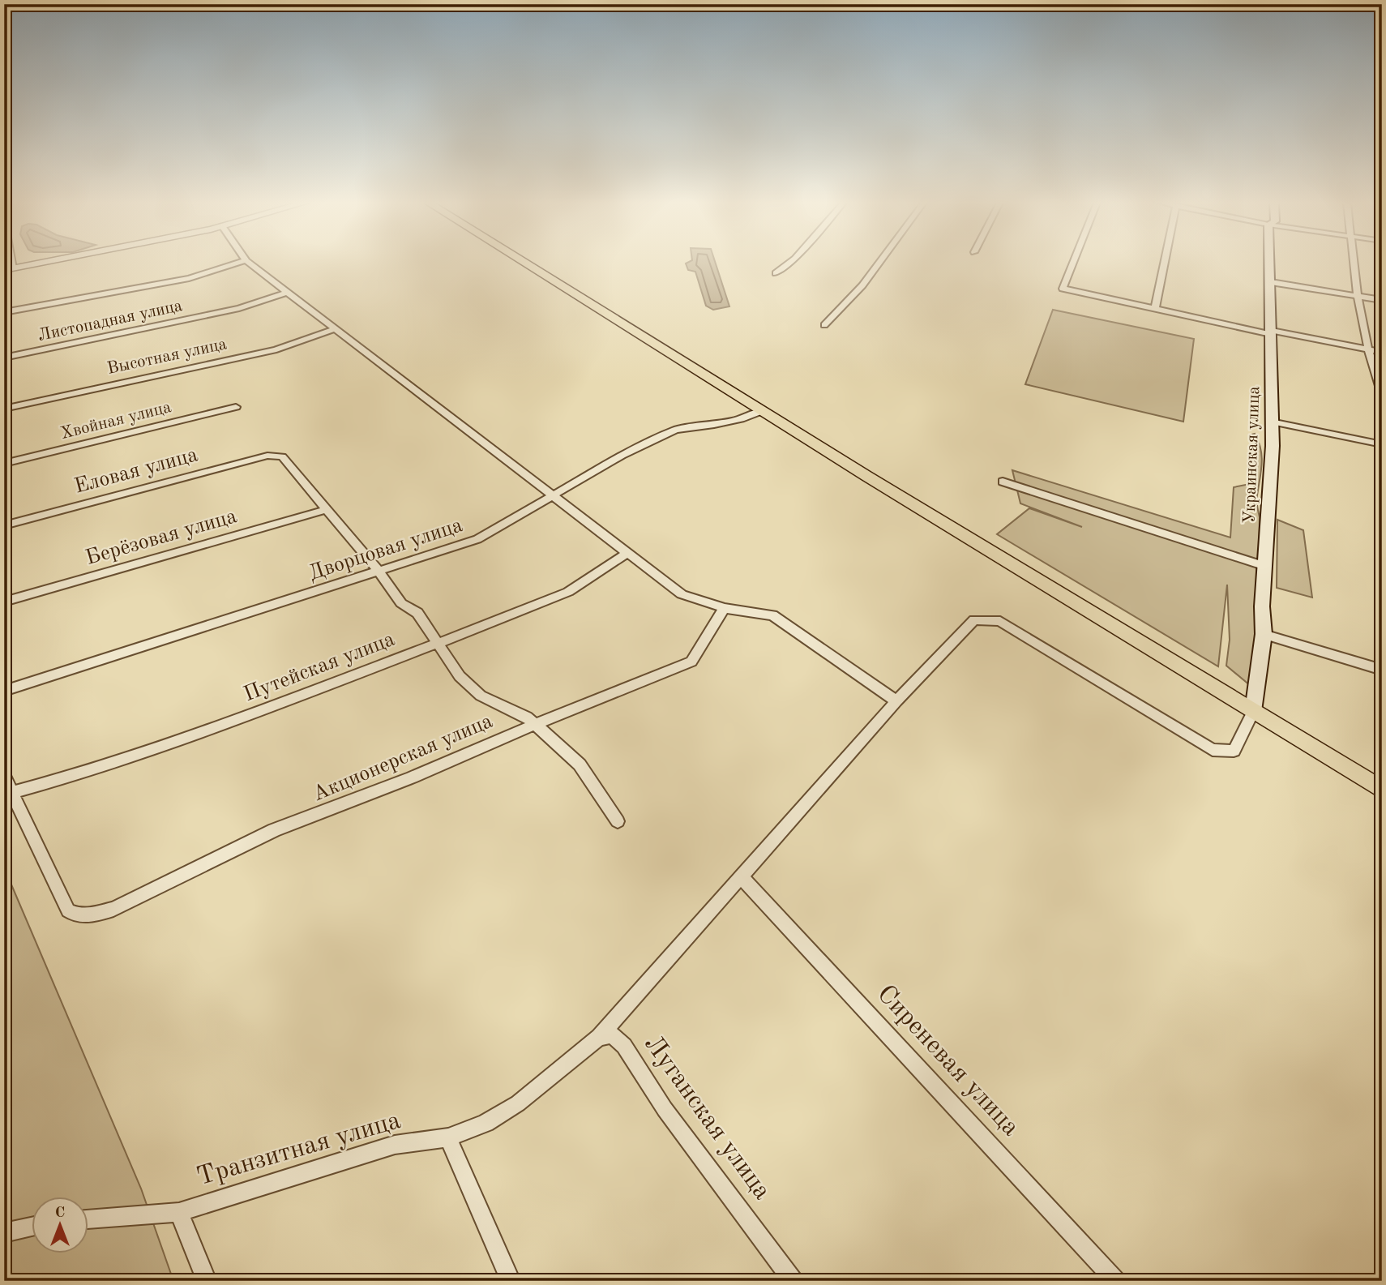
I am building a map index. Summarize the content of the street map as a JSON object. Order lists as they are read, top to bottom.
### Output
{
  "streets": {
    "main road": ["Украинская улица"],
    "street": [
      "Листопадная улица",
      "Высотная улица",
      "Хвойная улица",
      "Еловая улица",
      "Берёзовая улица",
      "Дворцовая улица",
      "Путейская улица",
      "Акционерская улица",
      "Сиреневая улица",
      "Луганская улица",
      "Транзитная улица"
    ]
  },
  "crossings": [
    ["Еловая улица", "Берёзовая улица"],
    ["Путейская улица", "Акционерская улица"]
  ],
  "north": "top"
}
